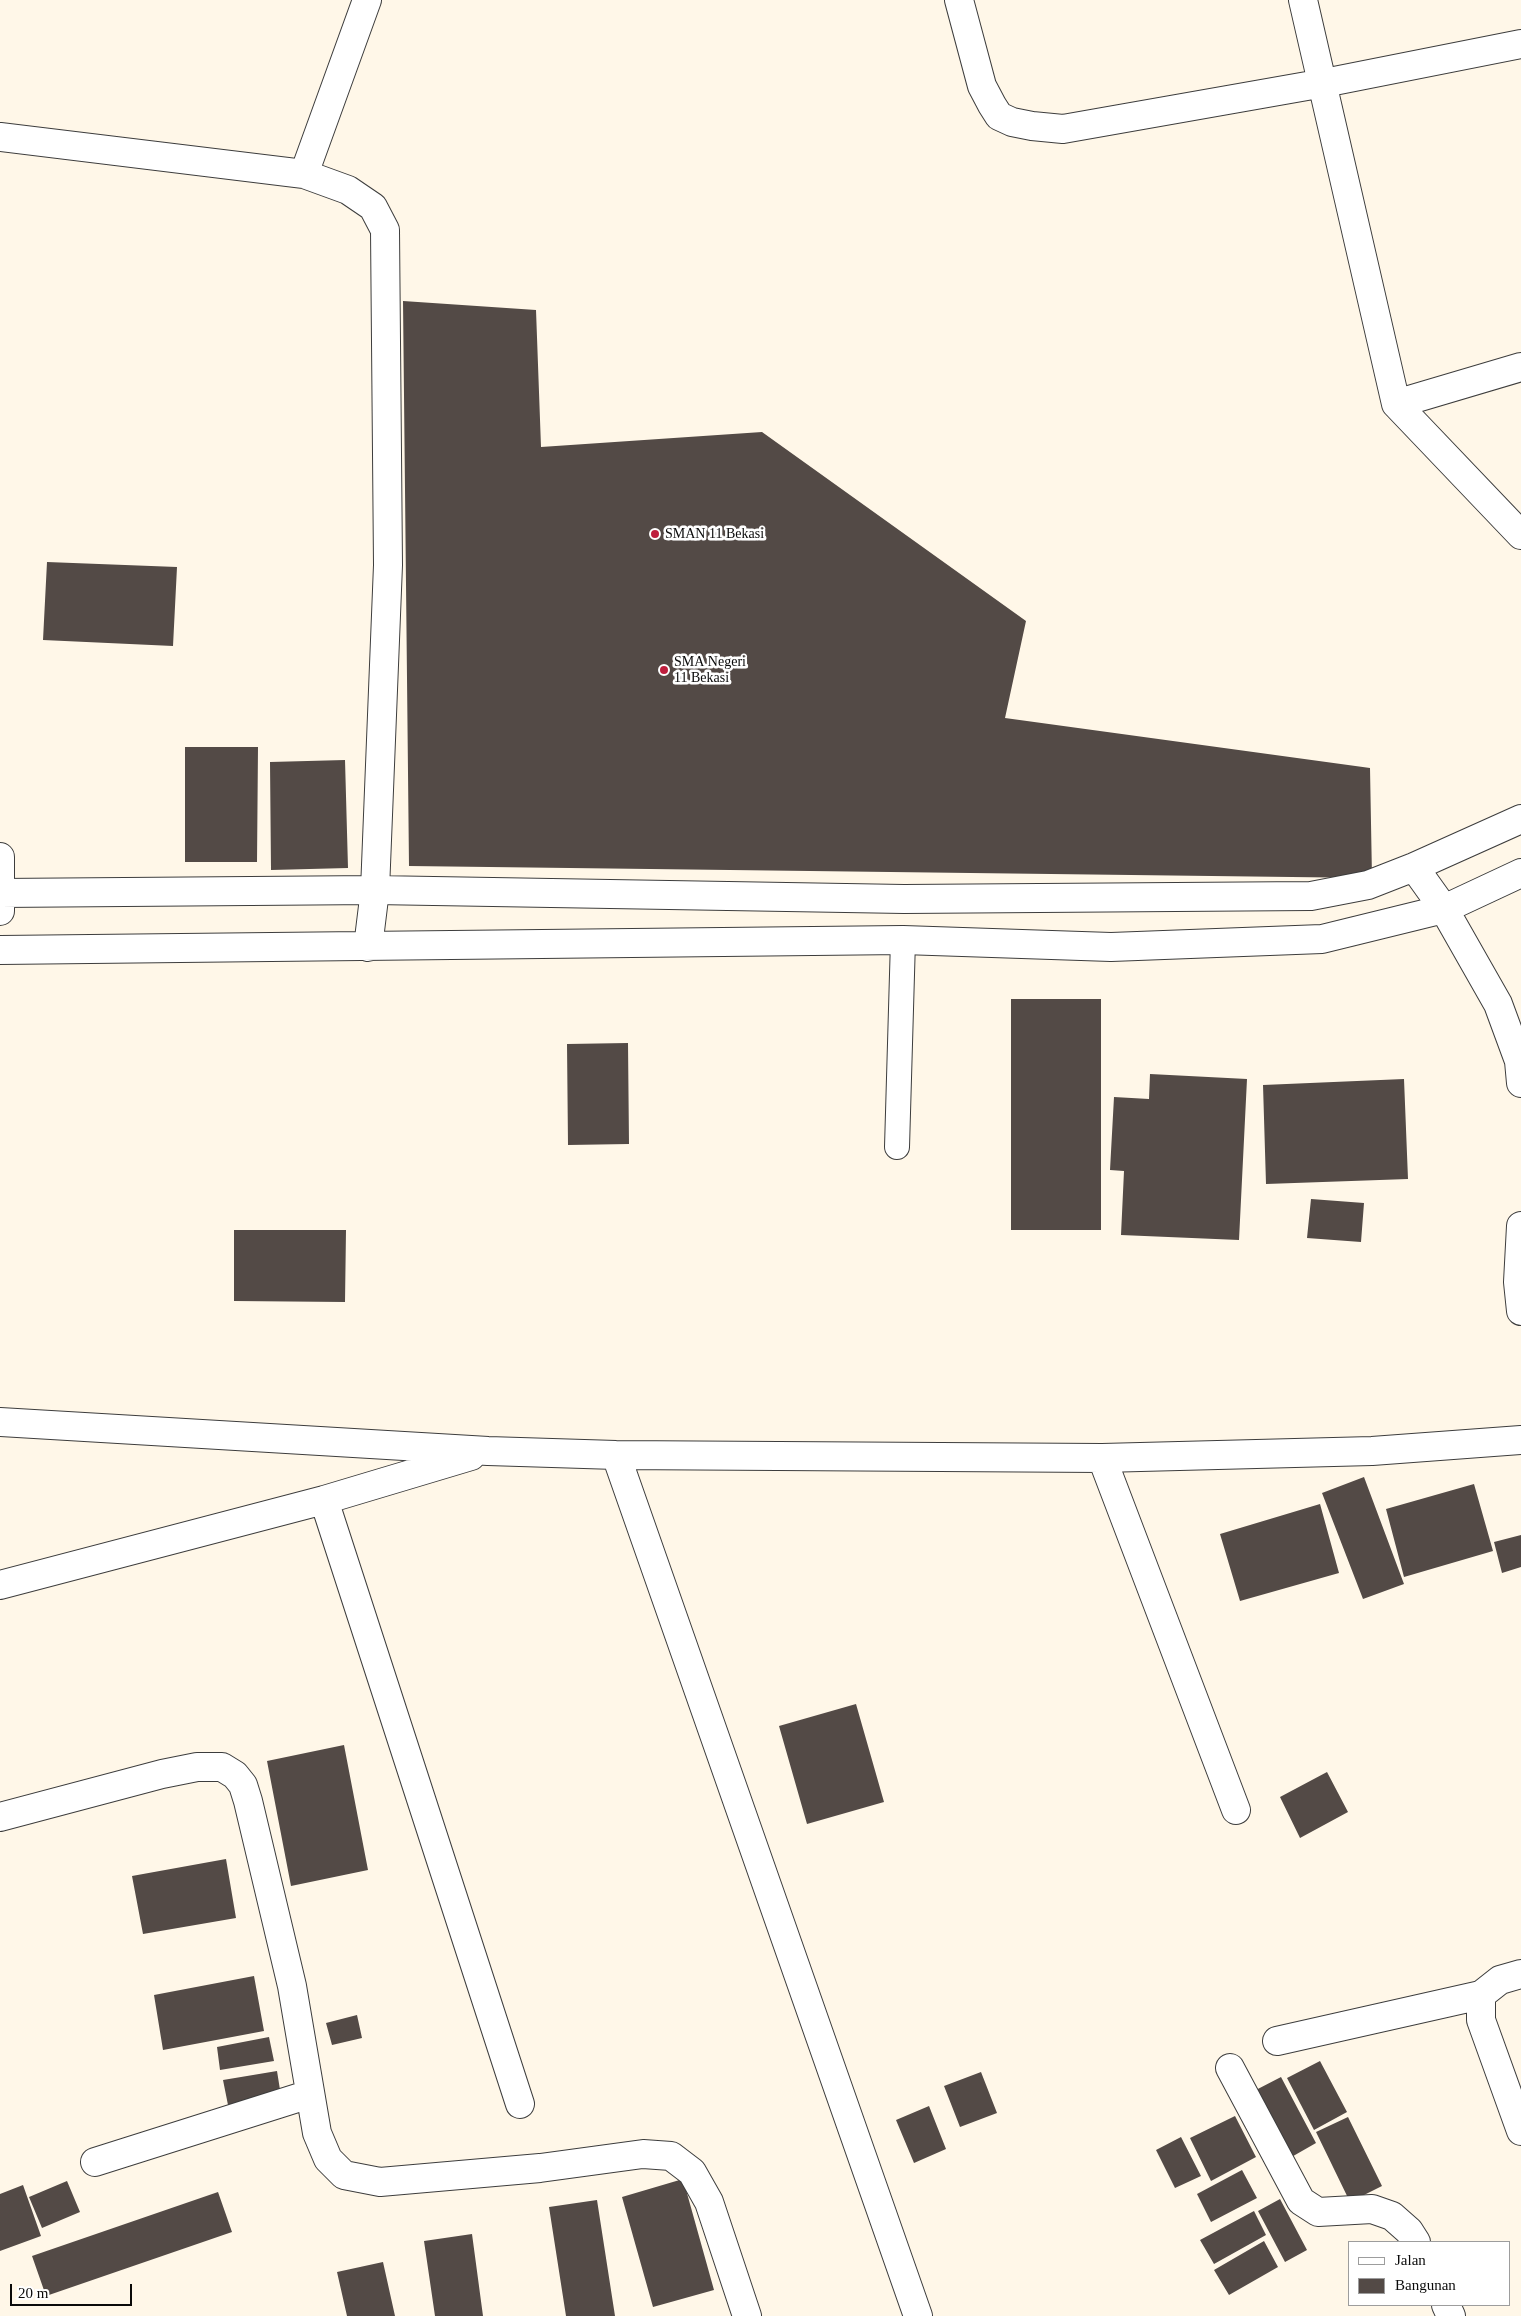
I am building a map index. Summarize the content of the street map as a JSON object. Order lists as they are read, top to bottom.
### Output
{
  "places": ["SMAN 11 Bekasi", "SMA Negeri 11 Bekasi"],
  "legend": ["Jalan", "Bangunan"],
  "scale_bar": "20 m"
}
